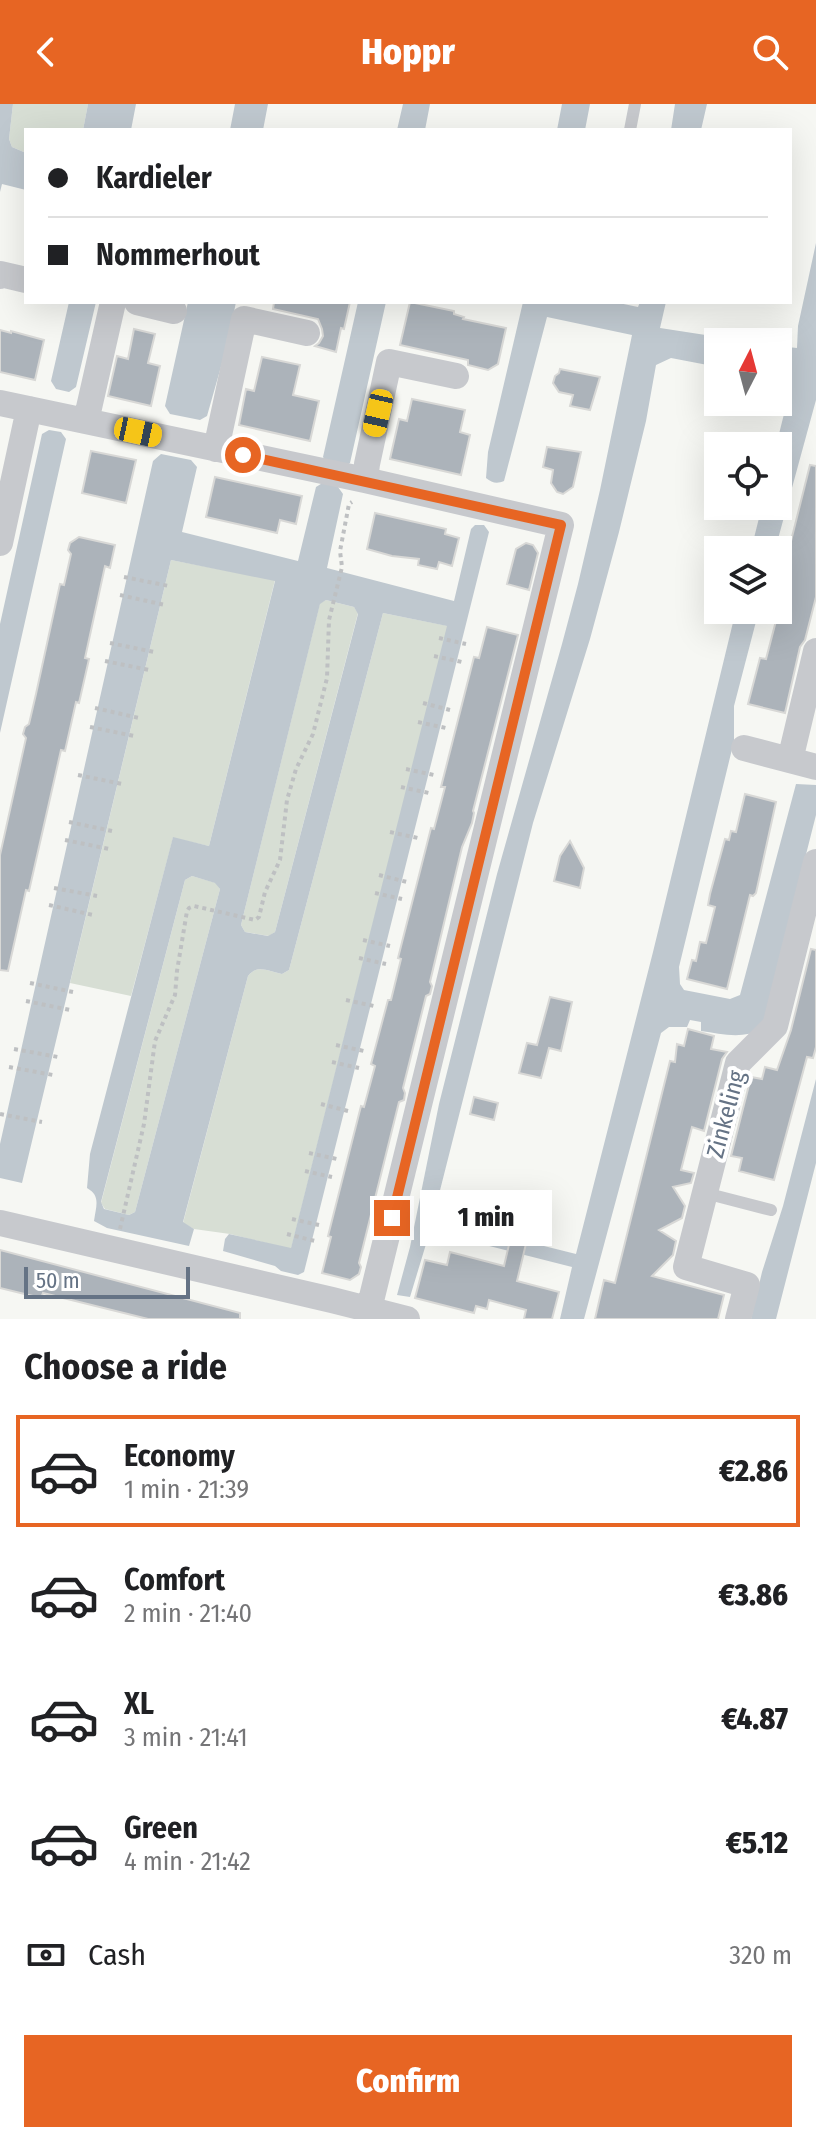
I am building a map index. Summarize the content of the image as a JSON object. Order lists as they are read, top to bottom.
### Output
{
  "streets": {
    "street": ["Zinkeling"]
  },
  "scale_bar": "50 m",
  "north": "top",
  "page": {
    "header": "Hoppr",
    "banner": ["Kardieler", "Nommerhout"],
    "bubble": "1 min",
    "scale": "50 m",
    "heading": "Choose a ride",
    "list": [
      {
        "name": "Economy",
        "note": "1 min · 21:39",
        "value": "€2.86"
      },
      {
        "name": "Comfort",
        "note": "2 min · 21:40",
        "value": "€3.86"
      },
      {
        "name": "XL",
        "note": "3 min · 21:41",
        "value": "€4.87"
      },
      {
        "name": "Green",
        "note": "4 min · 21:42",
        "value": "€5.12"
      }
    ],
    "pay": ["Cash", "320 m"],
    "buttons": "Confirm"
  }
}
